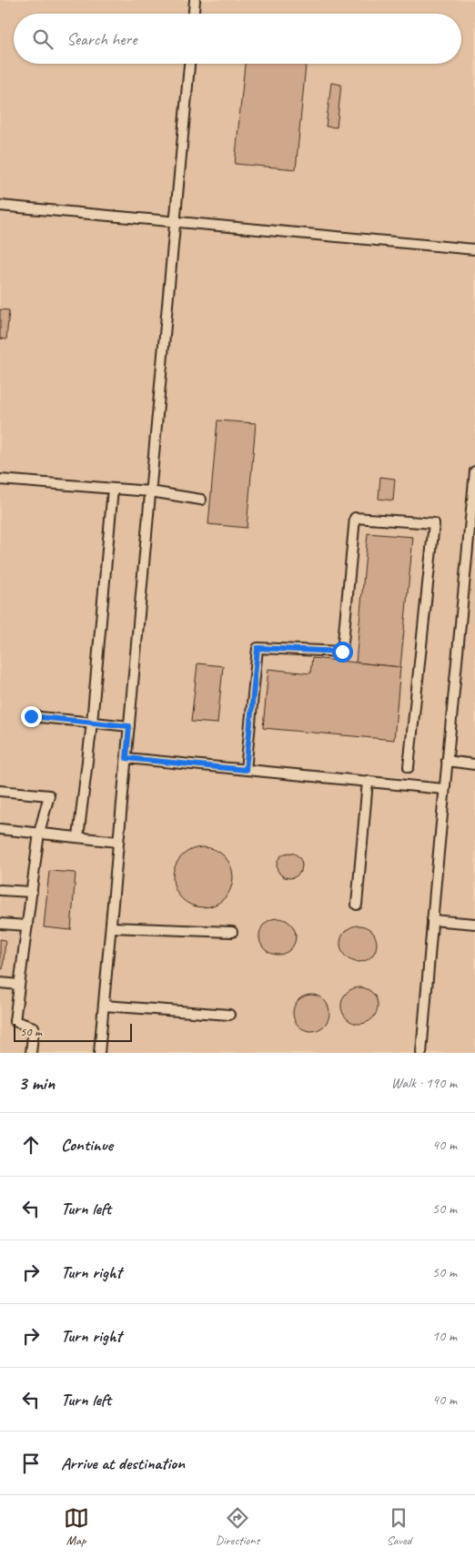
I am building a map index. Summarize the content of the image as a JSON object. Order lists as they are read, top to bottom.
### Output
{
  "scale_bar": "50 m",
  "page": {
    "search": "Search here",
    "scale": "50 m",
    "heading": ["3 min", "Walk · 190 m"],
    "list": [
      ["Continue", "40 m"],
      ["Turn left", "50 m"],
      ["Turn right", "50 m"],
      ["Turn right", "10 m"],
      ["Turn left", "40 m"],
      "Arrive at destination"
    ],
    "nav": ["Map", "Directions", "Saved"]
  }
}
